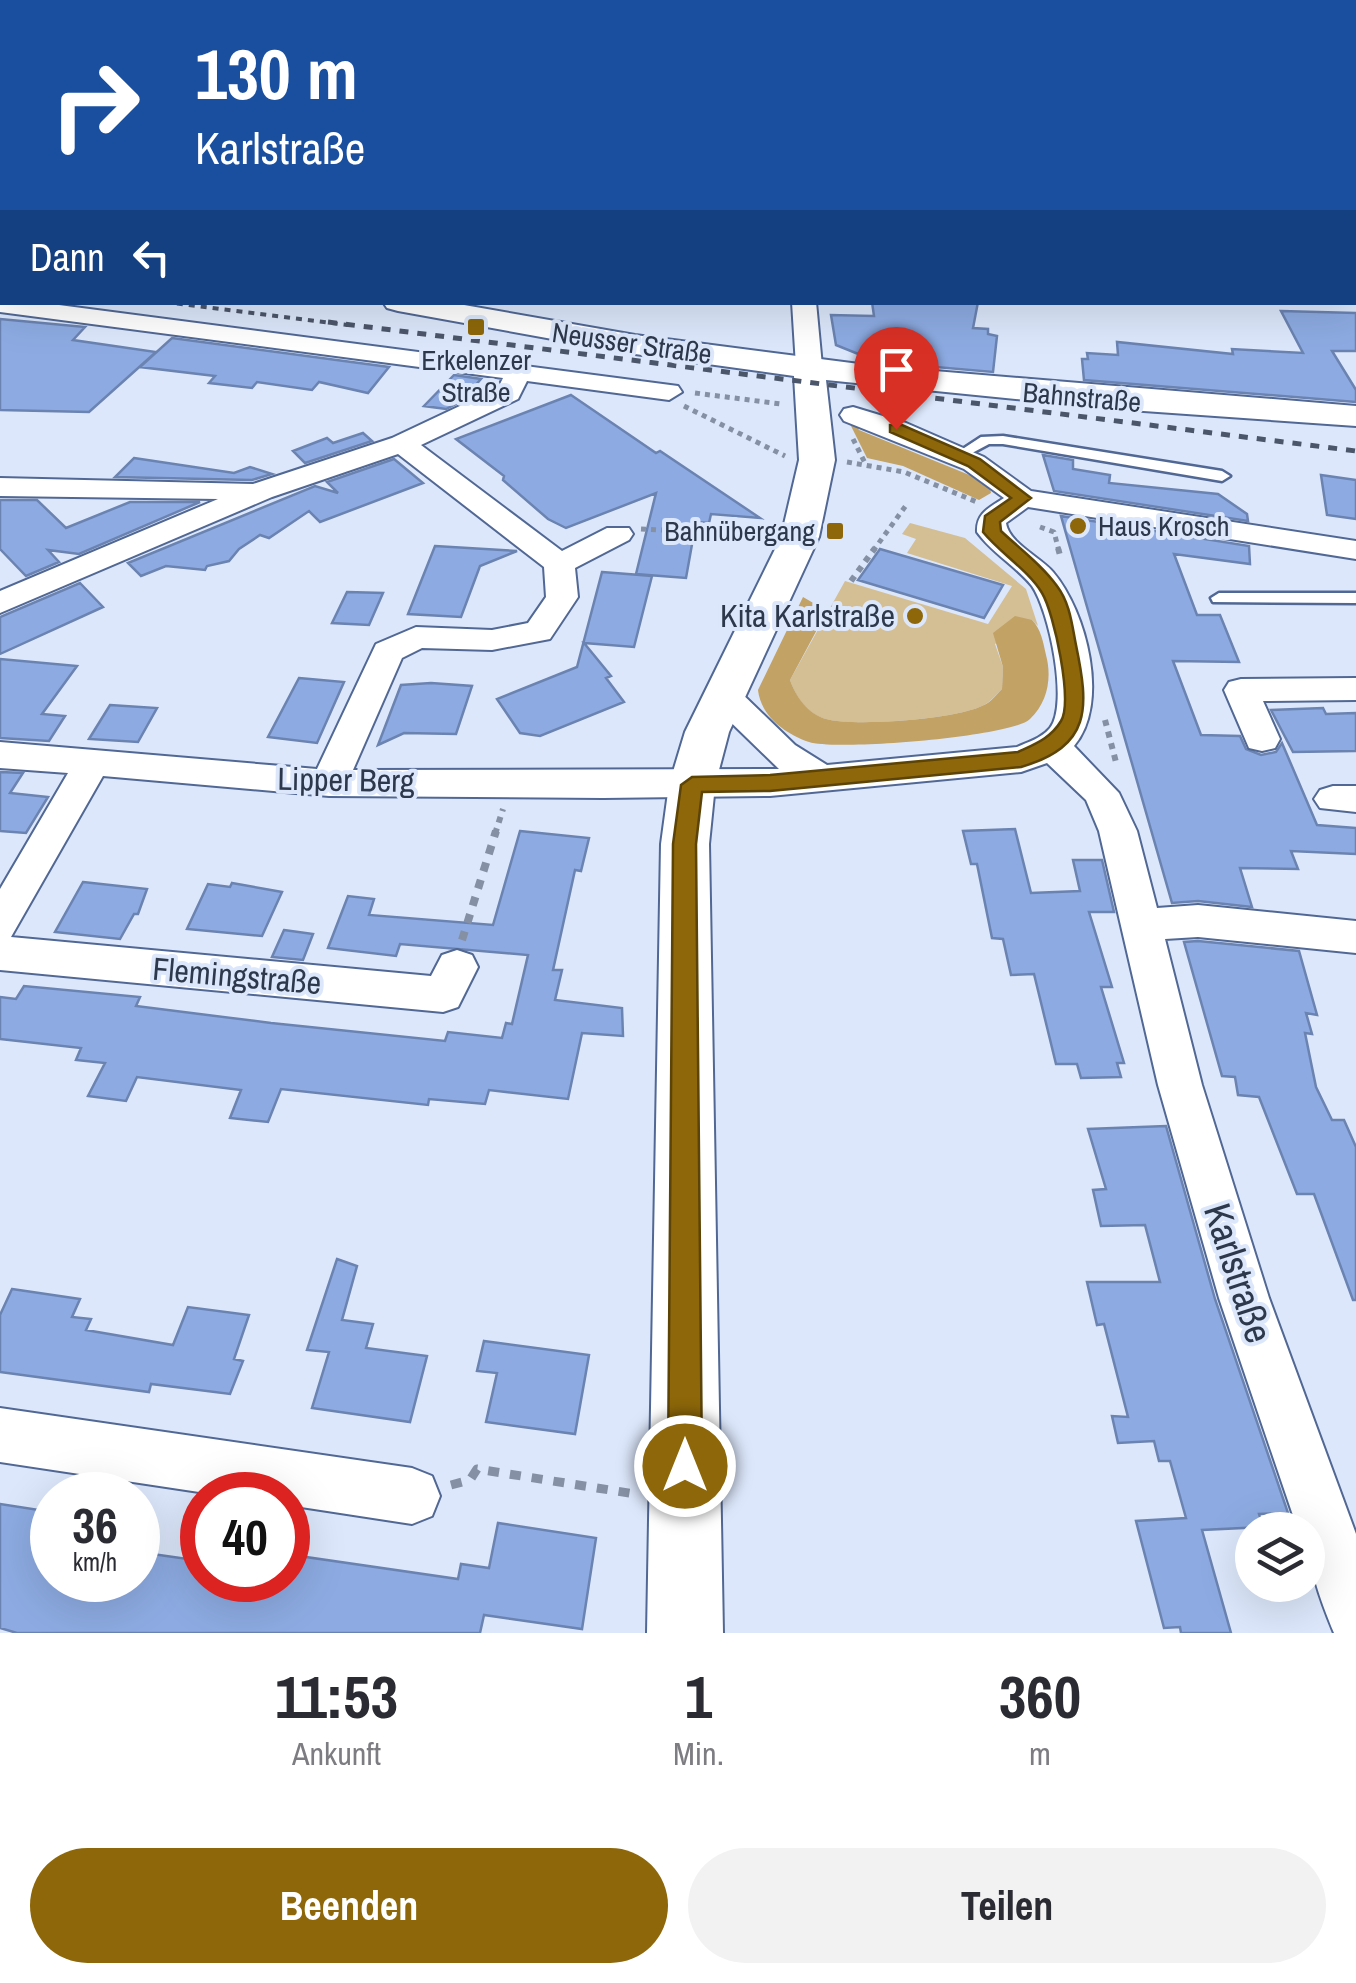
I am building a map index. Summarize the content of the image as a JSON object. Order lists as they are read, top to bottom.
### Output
{
  "streets": {
    "street": [
      "Neusser Straße",
      "Bahnstraße",
      "Lipper Berg",
      "Flemingstraße",
      "Karlstraße"
    ]
  },
  "crossings": [
    ["Neusser Straße", "Bahnstraße"]
  ],
  "places": {
    "transit": ["Erkelenzer Straße", "Bahnübergang"],
    "other": ["Haus Krosch", "Kita Karlstraße"]
  },
  "page": {
    "turn": ["130 m", "Karlstraße"],
    "then": "Dann",
    "speed": "36 km/h",
    "limit": "40",
    "eta": [
      "11:53",
      "Ankunft",
      "1",
      "Min.",
      "360",
      "m"
    ],
    "buttons": ["Beenden", "Teilen"]
  }
}
